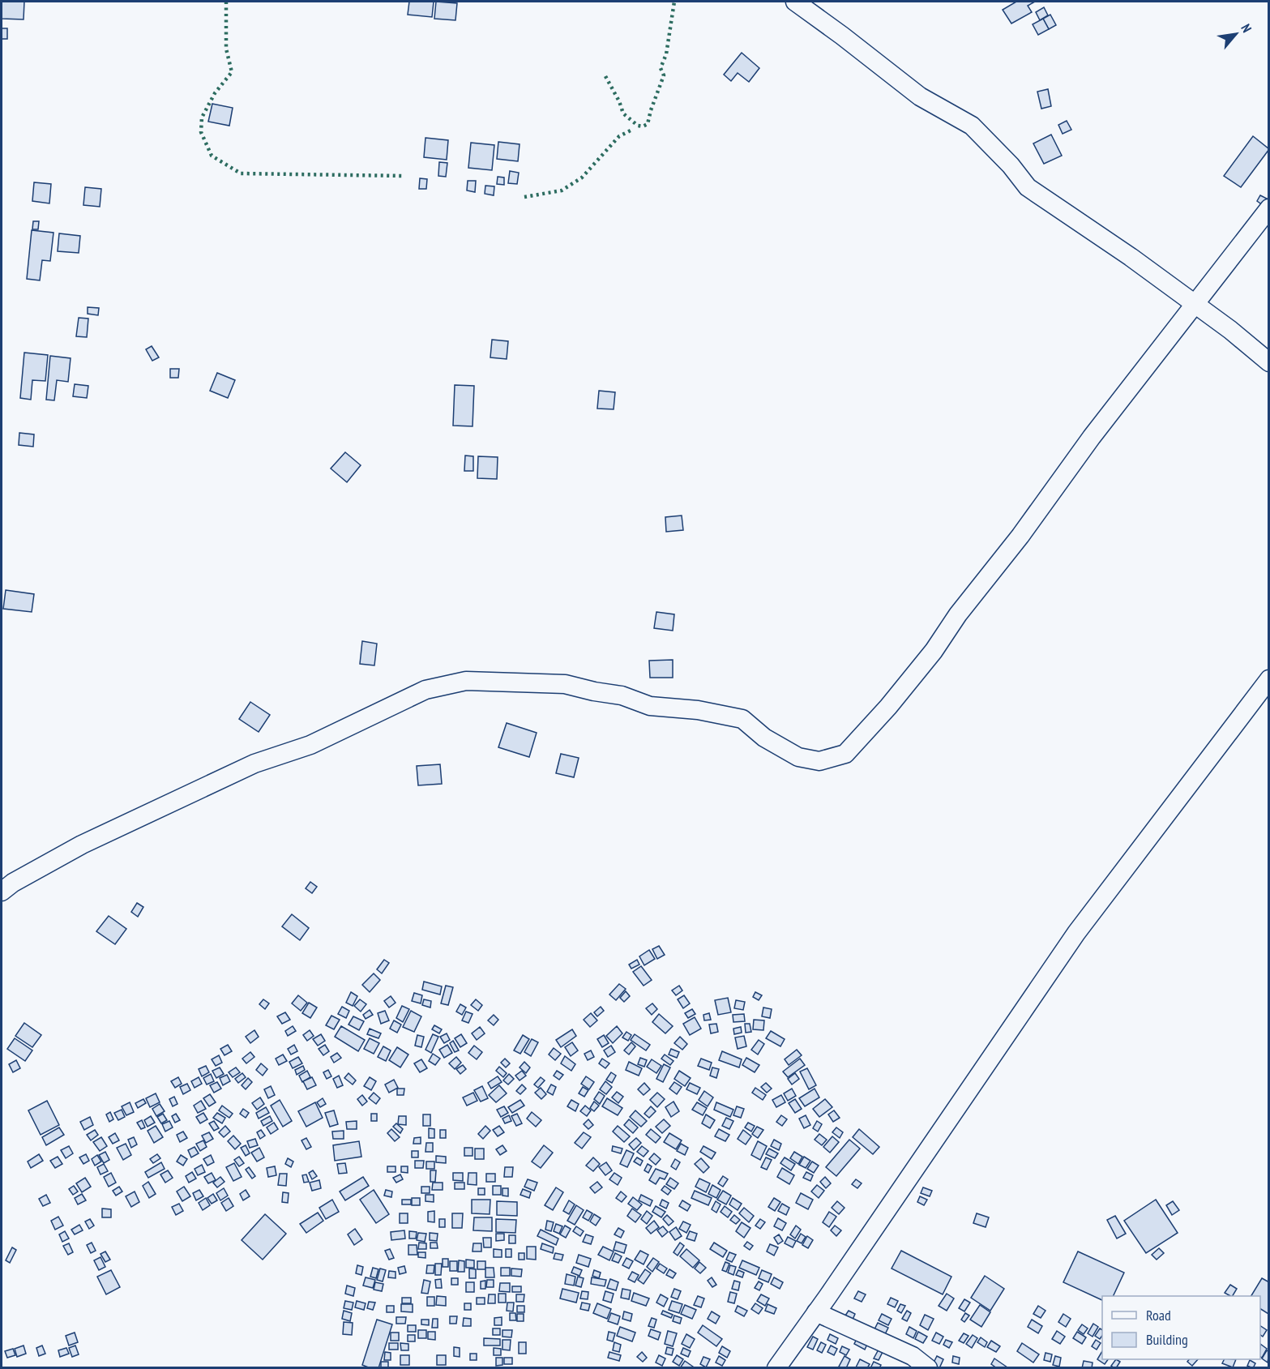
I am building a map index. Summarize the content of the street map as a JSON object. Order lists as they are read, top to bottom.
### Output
{
  "legend": ["Road", "Building"],
  "north": "top right"
}
